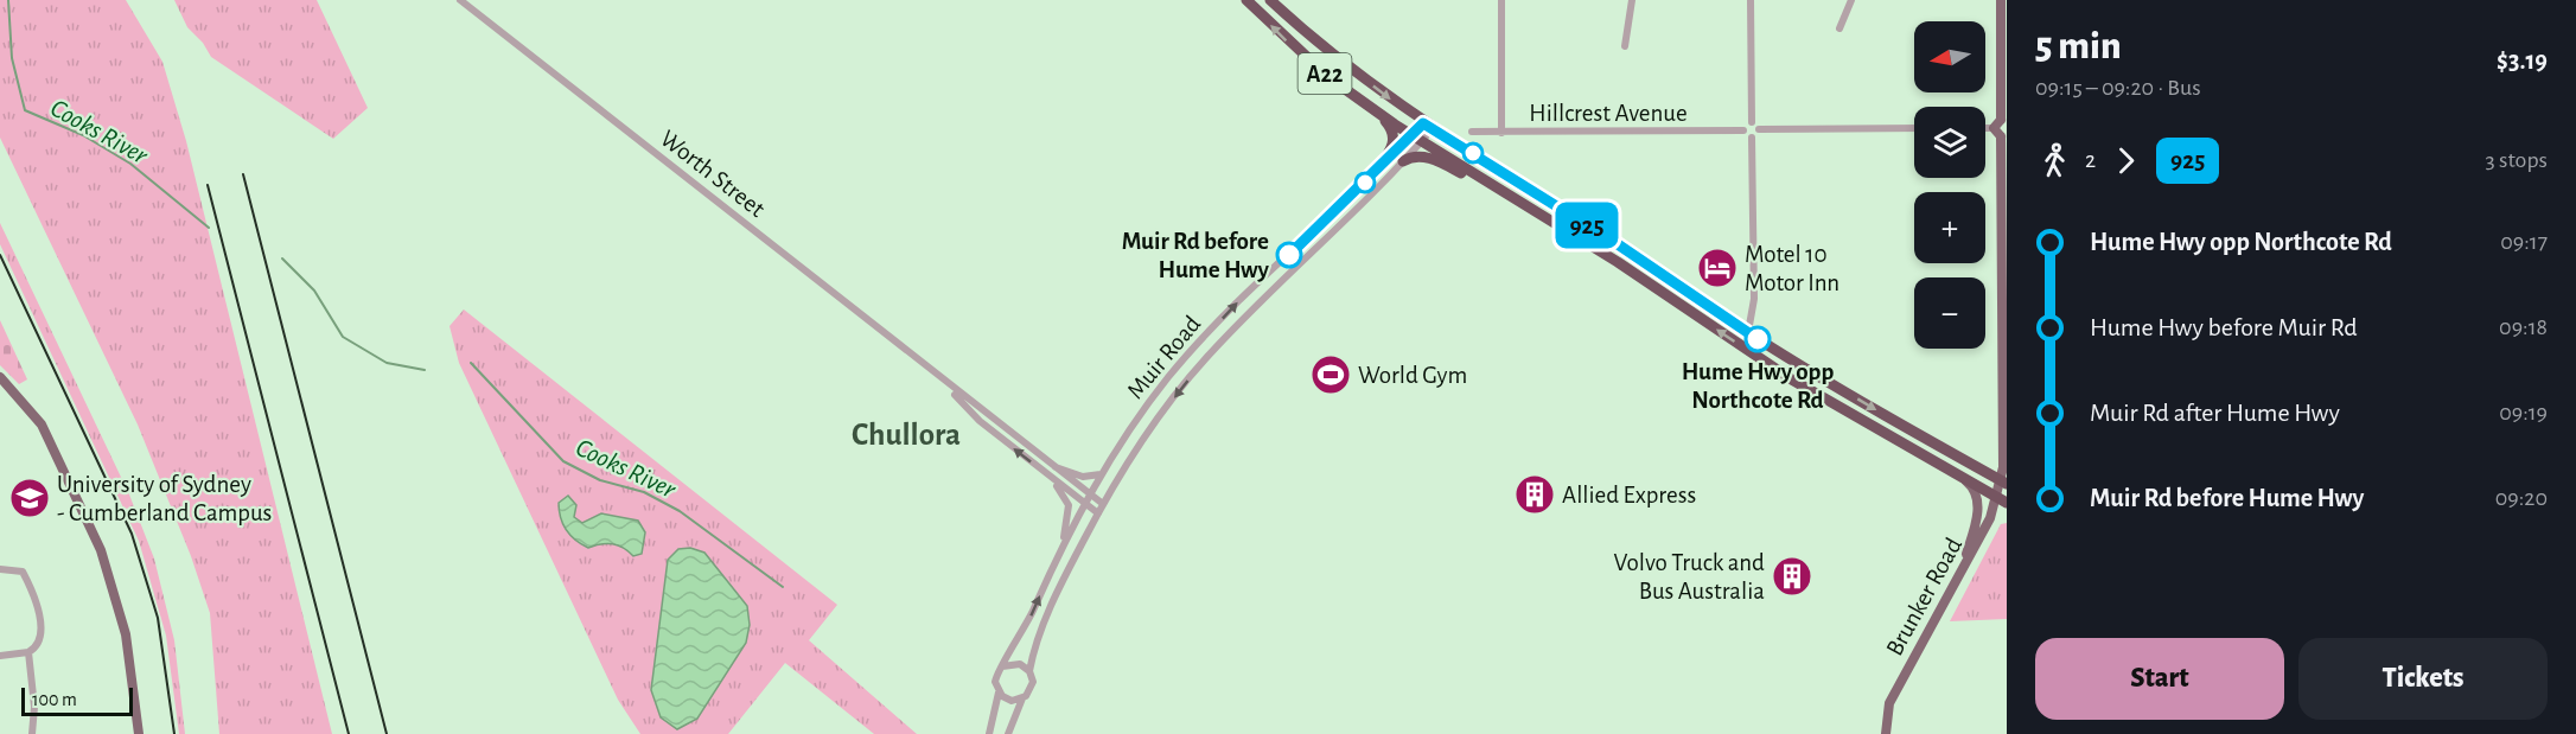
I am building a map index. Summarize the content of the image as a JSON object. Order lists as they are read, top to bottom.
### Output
{
  "streets": {
    "highway": ["A22"],
    "main road": ["Brunker Road"],
    "street": ["Hillcrest Avenue", "Worth Street", "Muir Road"]
  },
  "crossings": [
    ["A22", "Muir Road"],
    ["A22", "Brunker Road"],
    ["Worth Street", "Muir Road"]
  ],
  "districts": ["Chullora"],
  "water": ["Cooks River"],
  "places": {
    "other": ["Muir Rd before Hume Hwy", "Hume Hwy opp Northcote Rd"],
    "hotel": ["Motel 10 Motor Inn"],
    "sports": ["World Gym"],
    "building": ["Allied Express", "Volvo Truck and Bus Australia"],
    "school or university": ["University of Sydney - Cumberland Campus"]
  },
  "lines": ["bus line 925"],
  "scale_bar": "100 m",
  "north": "left",
  "page": {
    "on_map": "925",
    "heading": ["5 min", "09:15 – 09:20 · Bus", "$3.19"],
    "map_buttons": ["+", "−"],
    "legs": ["2", "925", "3 stops"],
    "list": [
      {
        "name": "Hume Hwy opp Northcote Rd",
        "value": "09:17"
      },
      {
        "name": "Hume Hwy before Muir Rd",
        "value": "09:18"
      },
      {
        "name": "Muir Rd after Hume Hwy",
        "value": "09:19"
      },
      {
        "name": "Muir Rd before Hume Hwy",
        "value": "09:20"
      }
    ],
    "buttons": ["Start", "Tickets"],
    "scale": "100 m"
  }
}
